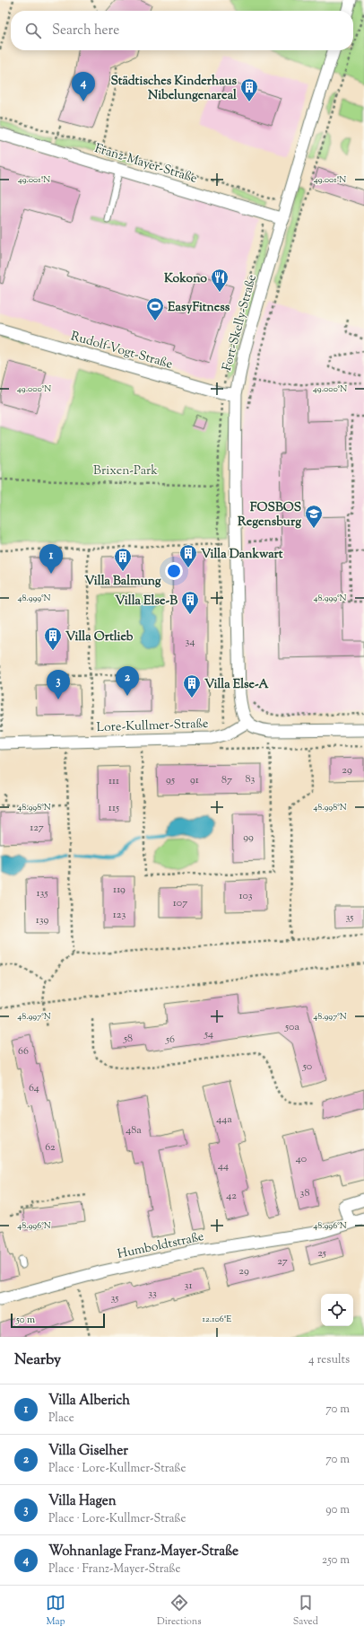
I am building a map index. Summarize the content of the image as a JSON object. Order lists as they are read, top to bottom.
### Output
{
  "streets": {
    "street": [
      "Franz-Mayer-Straße",
      "Fort-Skelly-Straße",
      "Rudolf-Vogt-Straße",
      "Lore-Kullmer-Straße",
      "Humboldtstraße"
    ]
  },
  "crossings": [
    ["Franz-Mayer-Straße", "Fort-Skelly-Straße"],
    ["Fort-Skelly-Straße", "Rudolf-Vogt-Straße"],
    ["Fort-Skelly-Straße", "Lore-Kullmer-Straße"]
  ],
  "parks": ["Brixen-Park"],
  "places": {
    "building": [
      "Städtisches Kinderhaus Nibelungenareal",
      "Villa Dankwart",
      "Villa Balmung",
      "Villa Else-B",
      "Villa Ortlieb",
      "Villa Else-A"
    ],
    "restaurant": ["Kokono"],
    "sports": ["EasyFitness"],
    "school or university": ["FOSBOS Regensburg"]
  },
  "house_numbers": [
    "34",
    "29",
    "83",
    "95",
    "91",
    "87",
    "111",
    "115",
    "127",
    "99",
    "119",
    "135",
    "103",
    "107",
    "123",
    "35",
    "139",
    "50a",
    "54",
    "58",
    "56",
    "66",
    "50",
    "64",
    "44a",
    "48a",
    "62",
    "40",
    "44",
    "38",
    "42",
    "25",
    "27",
    "29",
    "31",
    "33",
    "35"
  ],
  "scale_bar": "50 m",
  "page": {
    "search": "Search here",
    "pins": [
      "4",
      "1",
      "2",
      "3"
    ],
    "scale": "50 m",
    "heading": ["Nearby", "4 results"],
    "list": [
      {
        "mark": "1",
        "name": "Villa Alberich",
        "note": "Place",
        "value": "70 m"
      },
      {
        "mark": "2",
        "name": "Villa Giselher",
        "note": "Place · Lore-Kullmer-Straße",
        "value": "70 m"
      },
      {
        "mark": "3",
        "name": "Villa Hagen",
        "note": "Place · Lore-Kullmer-Straße",
        "value": "90 m"
      },
      {
        "mark": "4",
        "name": "Wohnanlage Franz-Mayer-Straße",
        "note": "Place · Franz-Mayer-Straße",
        "value": "250 m"
      }
    ],
    "nav": ["Map", "Directions", "Saved"]
  },
  "coordinates": [
    "49.001°N",
    "49.000°N",
    "48.999°N",
    "48.998°N",
    "48.997°N",
    "48.996°N",
    "12.106°E"
  ]
}
